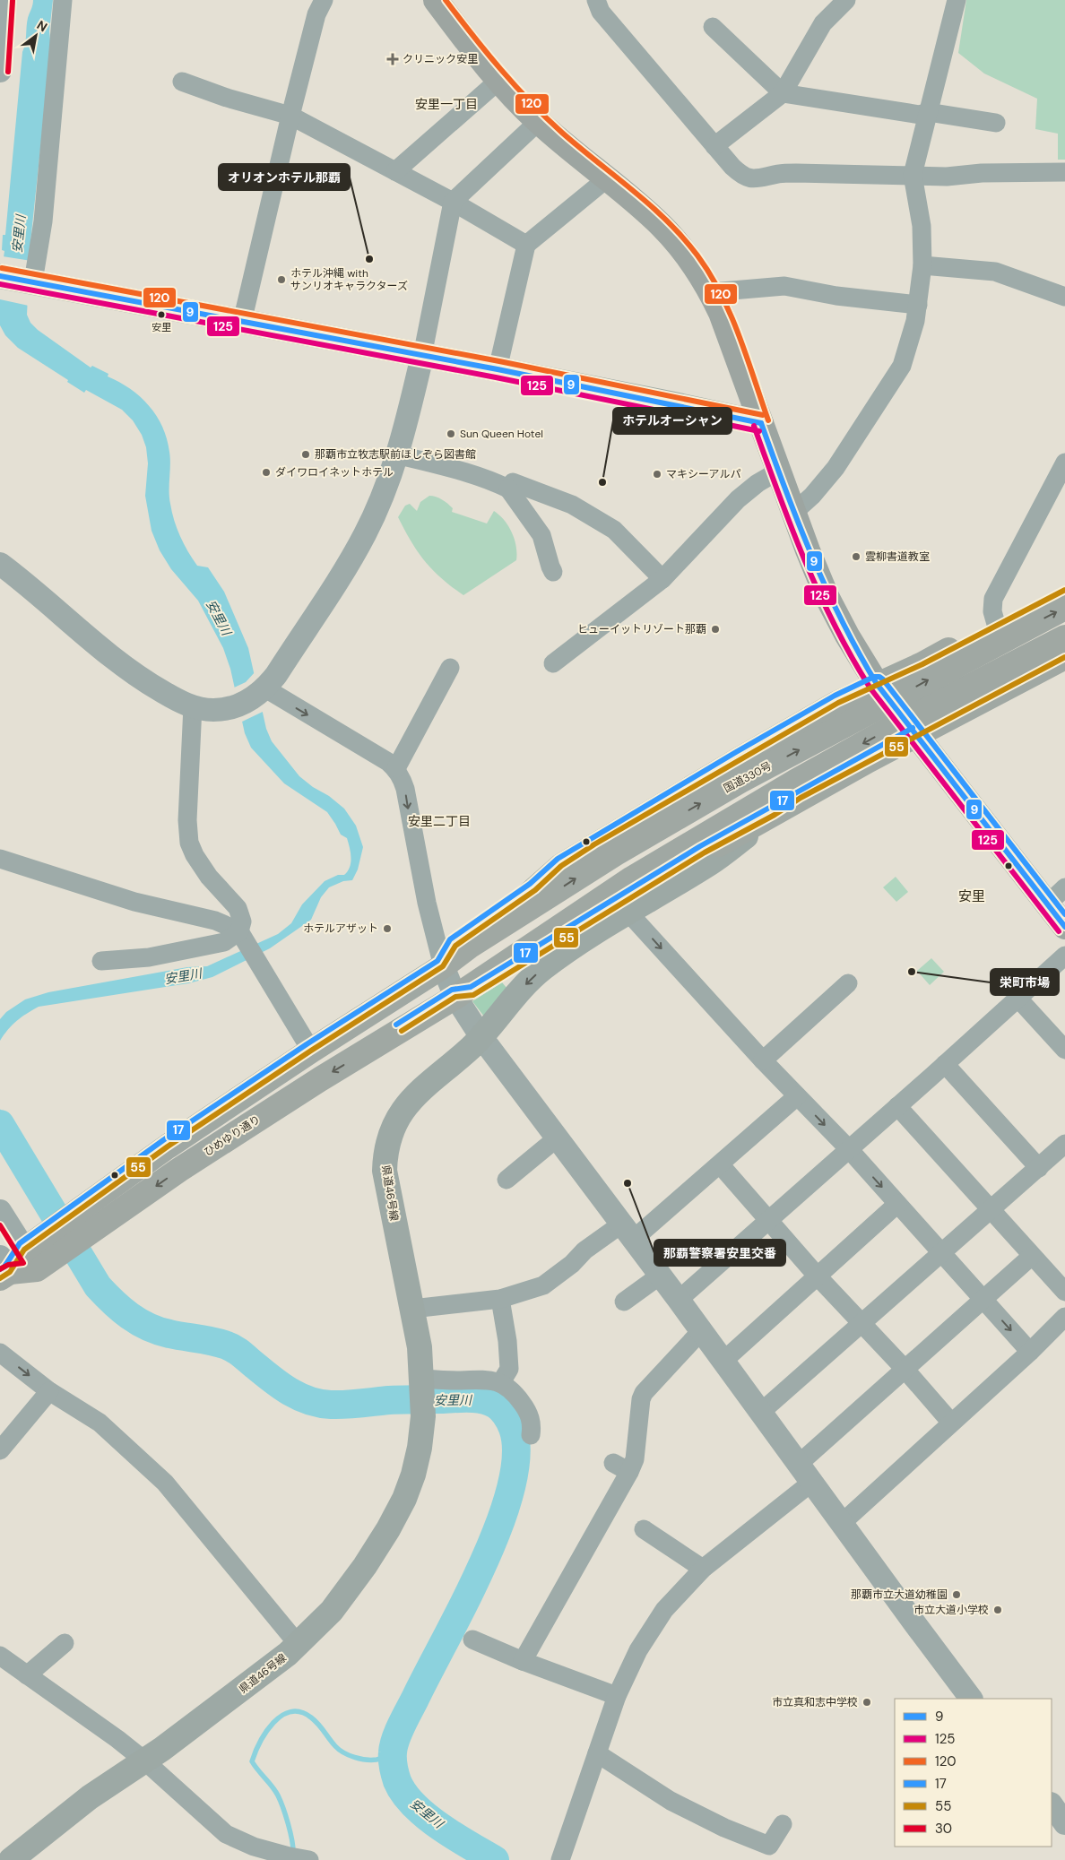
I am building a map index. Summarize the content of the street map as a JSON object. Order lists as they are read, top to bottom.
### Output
{
  "streets": {
    "highway": ["国道330号", "ひめゆり通り"],
    "main road": ["県道46号線"]
  },
  "crossings": [
    ["国道330号", "ひめゆり通り"]
  ],
  "districts": ["安里一丁目", "安里二丁目", "安里"],
  "water": ["安里川"],
  "places": {
    "health": ["クリニック安里"],
    "other": [
      "オリオンホテル那覇",
      "ホテル沖縄 with サンリオキャラクターズ",
      "安里",
      "Sun Queen Hotel",
      "那覇市立牧志駅前ほしぞら図書館",
      "ダイワロイネットホテル",
      "マキシーアルパ",
      "ホテルオーシャン",
      "雲柳書道教室",
      "ヒューイットリゾート那覇",
      "ホテルアザット",
      "栄町市場",
      "那覇警察署安里交番",
      "那覇市立大道幼稚園",
      "市立大道小学校",
      "市立真和志中学校"
    ]
  },
  "lines": [
    "transit line 120",
    "transit line 30",
    "transit line 9",
    "transit line 125",
    "transit line 55",
    "transit line 17"
  ],
  "legend": [
    "9",
    "125",
    "120",
    "17",
    "55",
    "30"
  ],
  "north": "top right"
}
